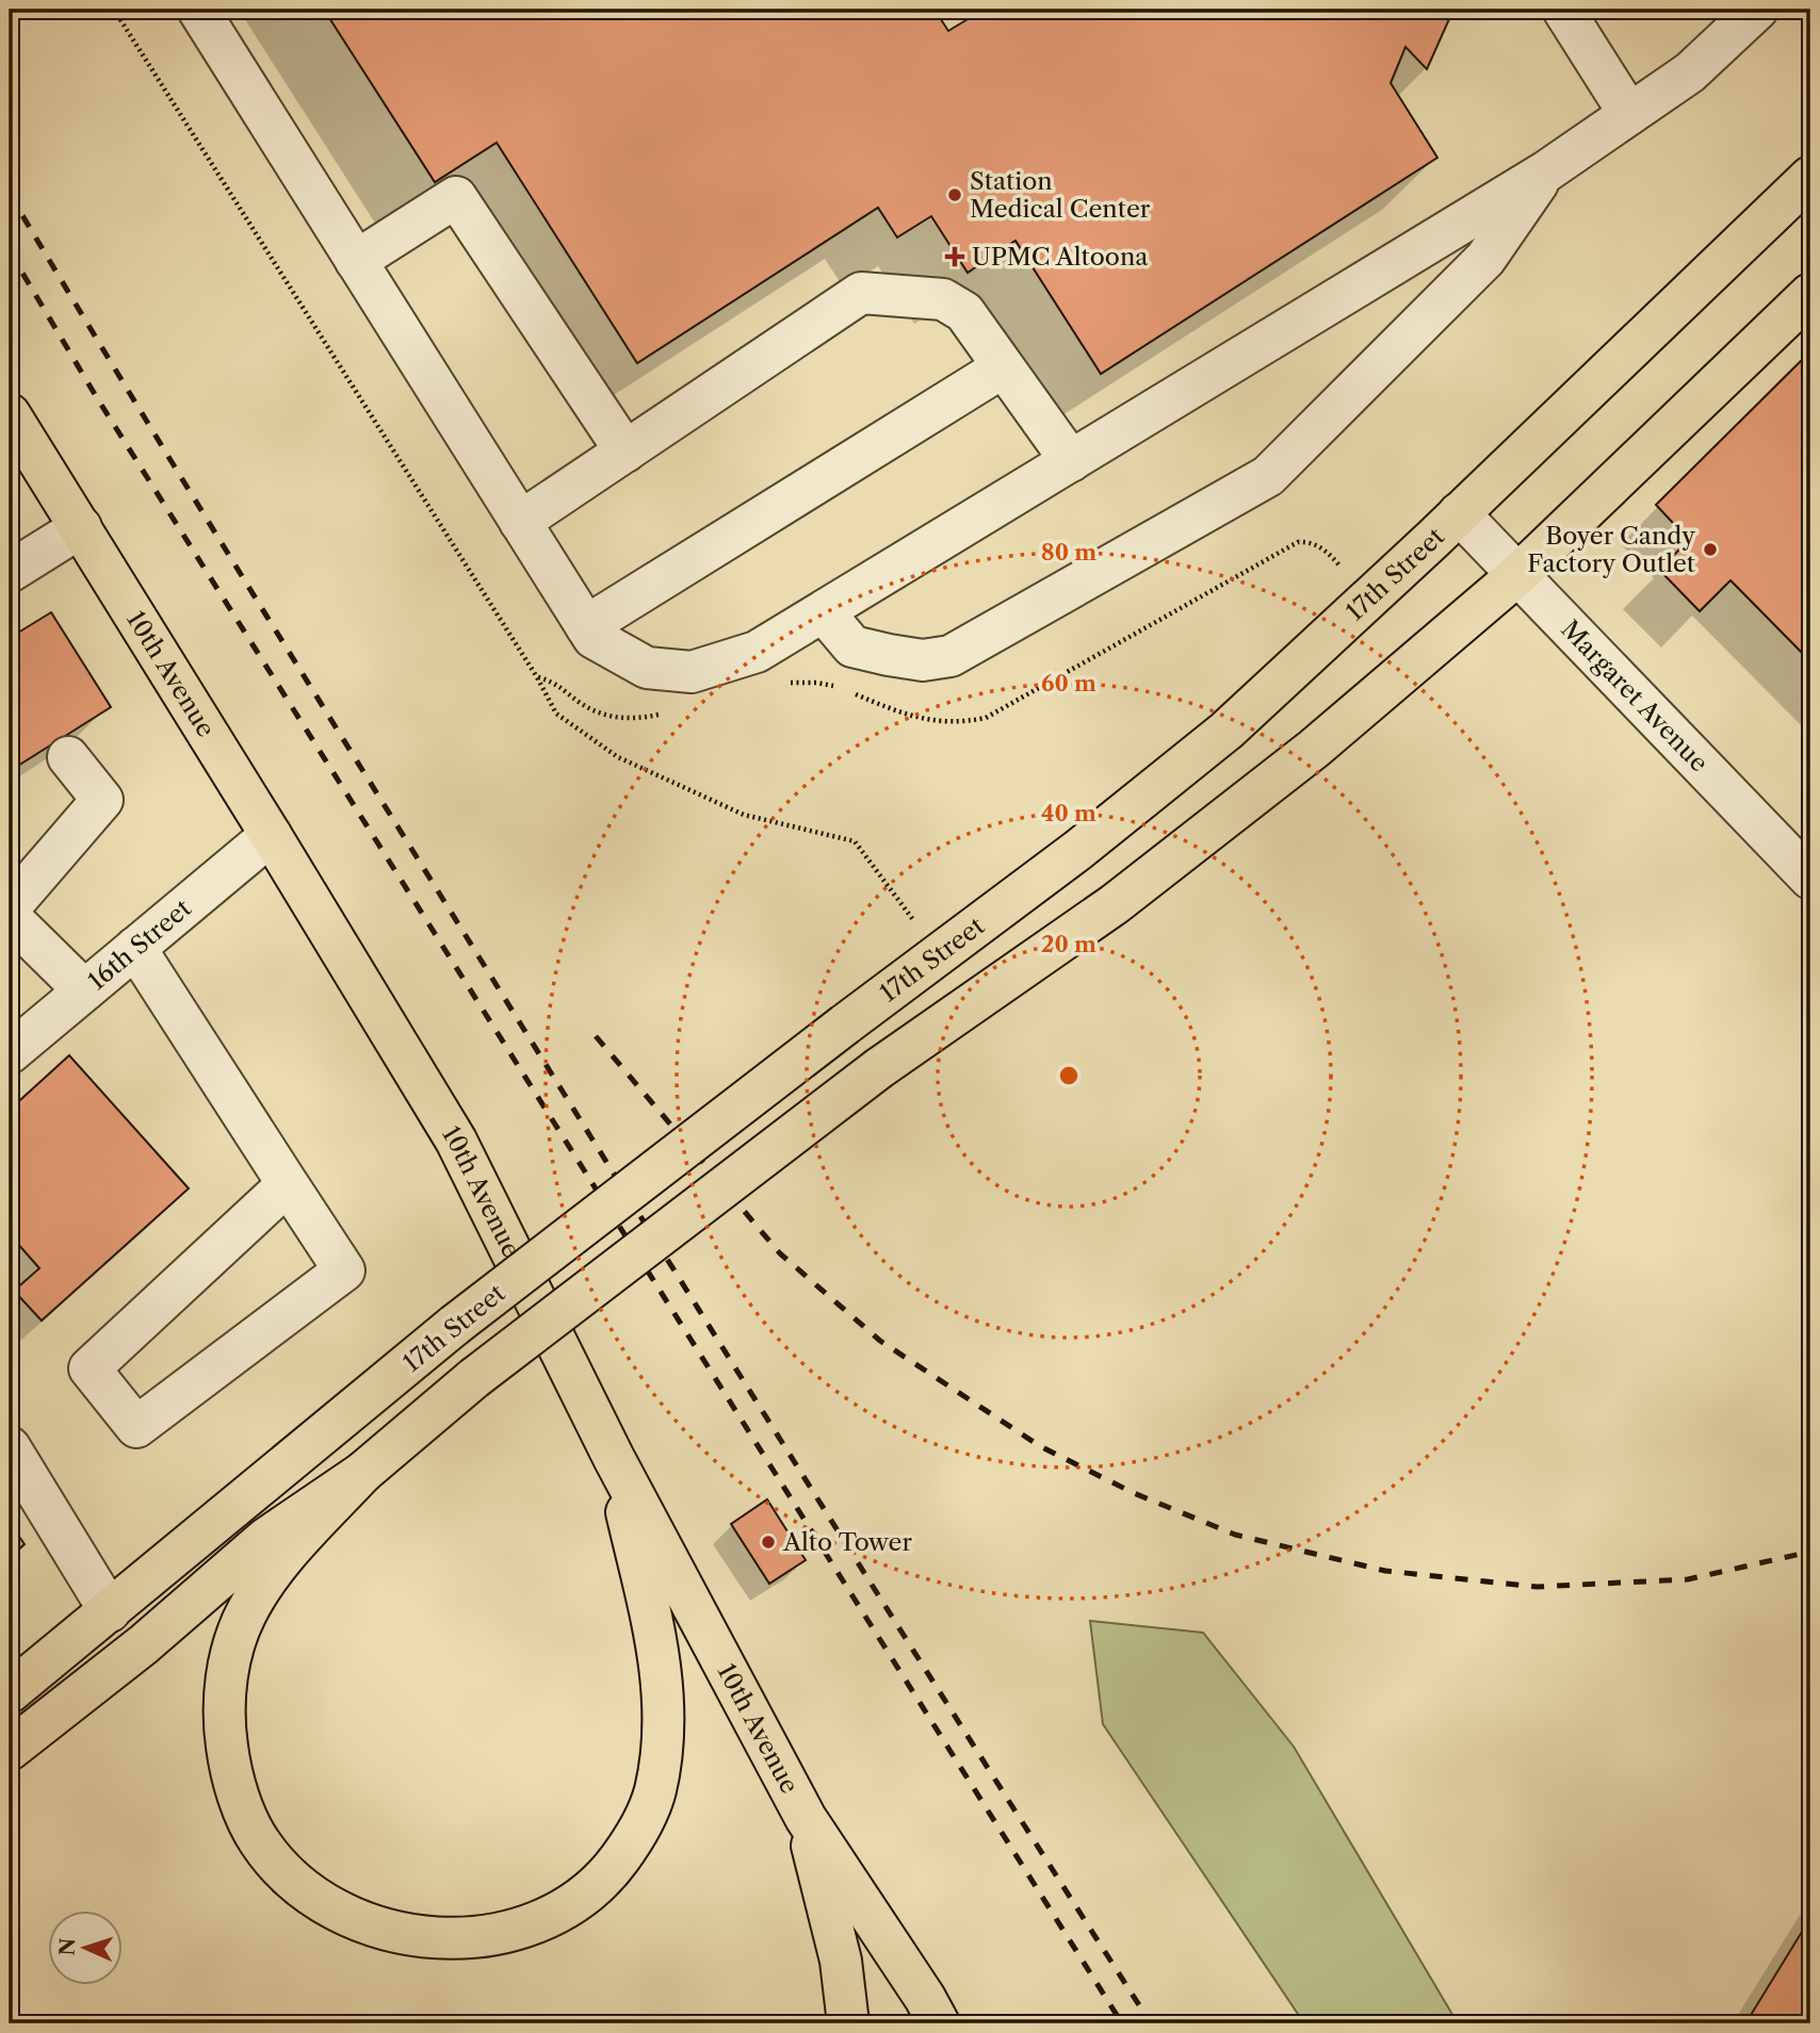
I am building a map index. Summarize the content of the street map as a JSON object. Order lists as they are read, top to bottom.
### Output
{
  "streets": {
    "main road": ["17th Street", "10th Avenue"],
    "street": ["Margaret Avenue", "16th Street"]
  },
  "crossings": [
    ["17th Street", "Margaret Avenue"],
    ["10th Avenue", "16th Street"]
  ],
  "places": {
    "other": ["Station Medical Center", "Boyer Candy Factory Outlet", "Alto Tower"],
    "health": ["UPMC Altoona"]
  },
  "north": "left",
  "rings": [
    "80 m",
    "60 m",
    "40 m",
    "20 m"
  ]
}
